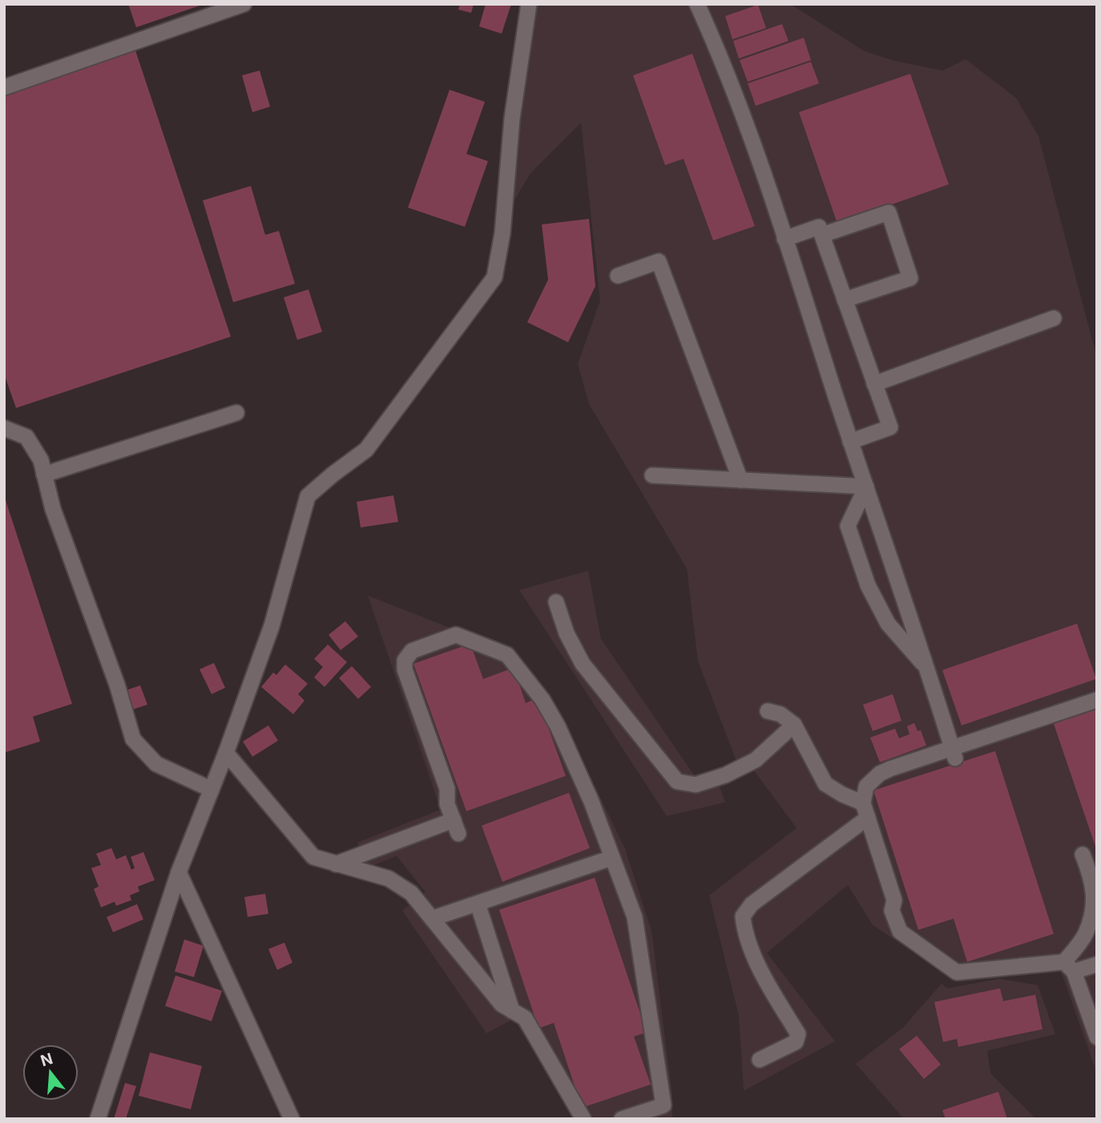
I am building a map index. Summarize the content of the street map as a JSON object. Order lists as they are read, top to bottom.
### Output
{
  "north": "top"
}
